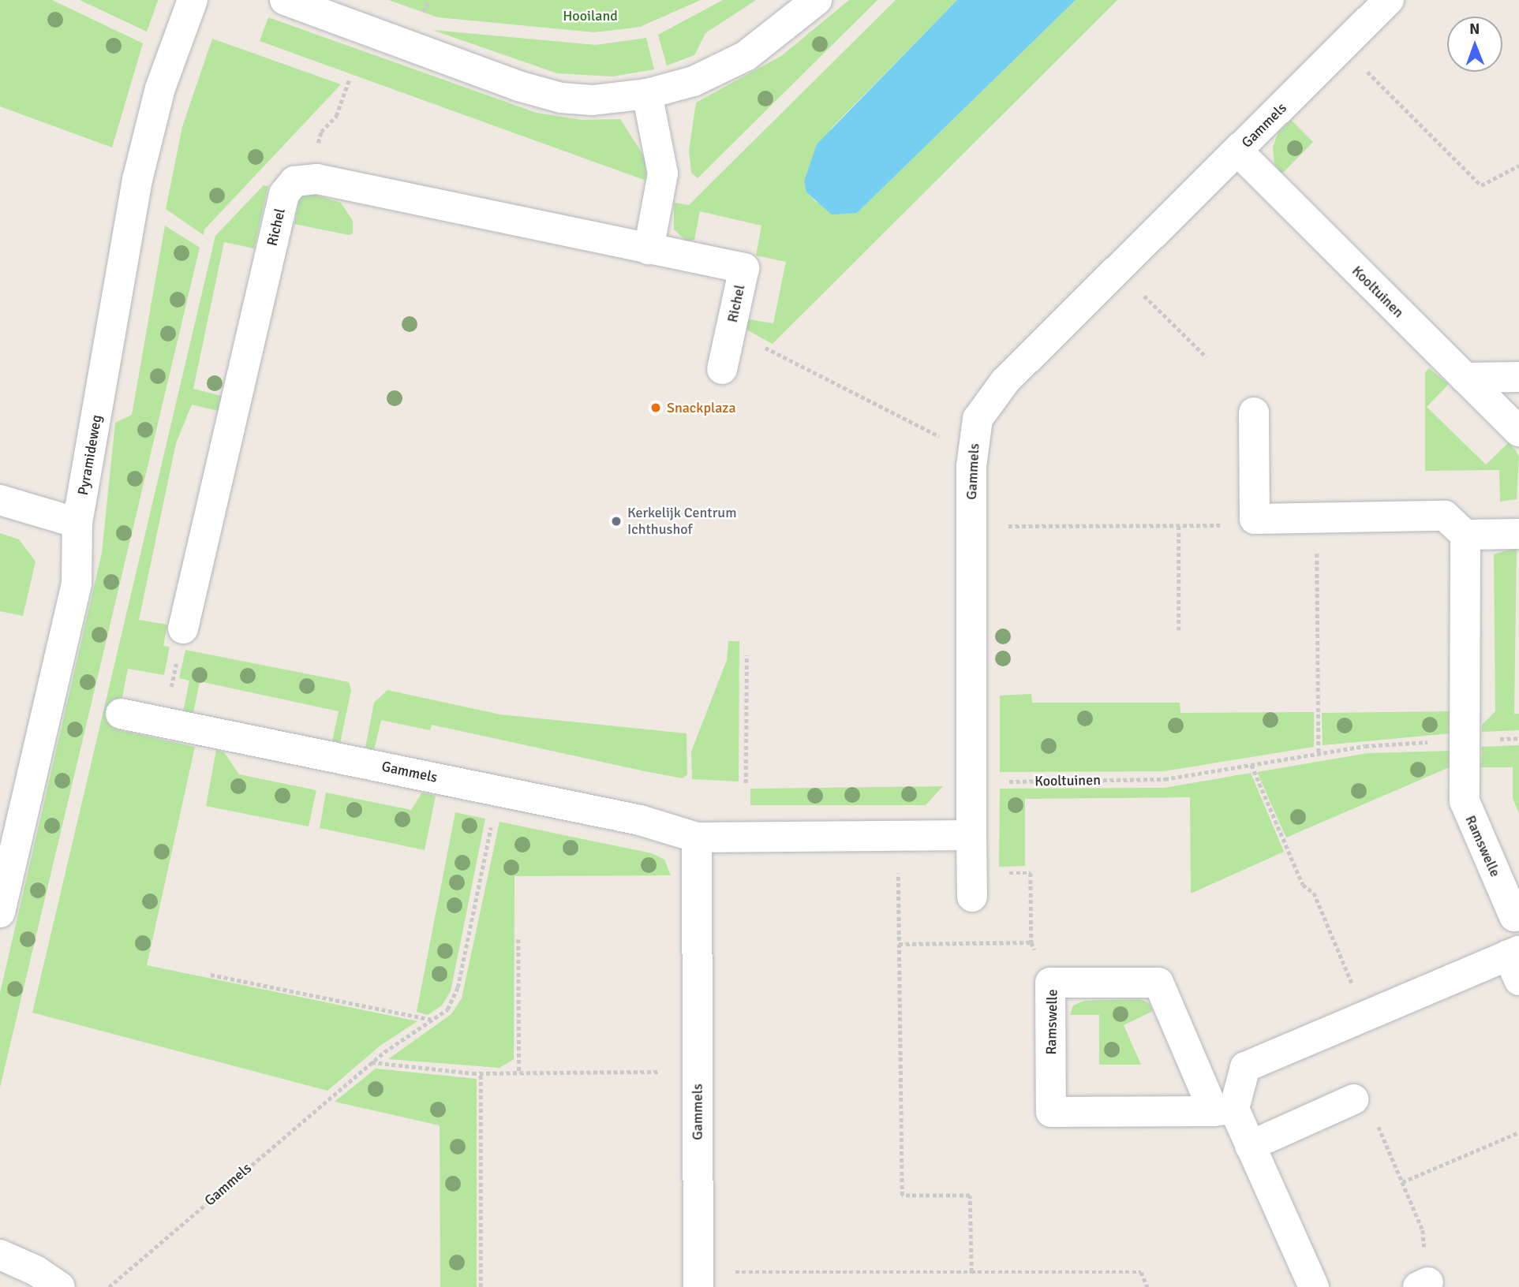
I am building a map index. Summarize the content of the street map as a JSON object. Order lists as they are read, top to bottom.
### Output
{
  "streets": {
    "street": [
      "Gammels",
      "Richel",
      "Kooltuinen",
      "Pyramideweg",
      "Ramswelle"
    ]
  },
  "crossings": [
    ["Gammels", "Kooltuinen"],
    ["Kooltuinen", "Ramswelle"]
  ],
  "parks": ["Hooiland"],
  "places": ["Snackplaza", "Kerkelijk Centrum Ichthushof"],
  "north": "top"
}
